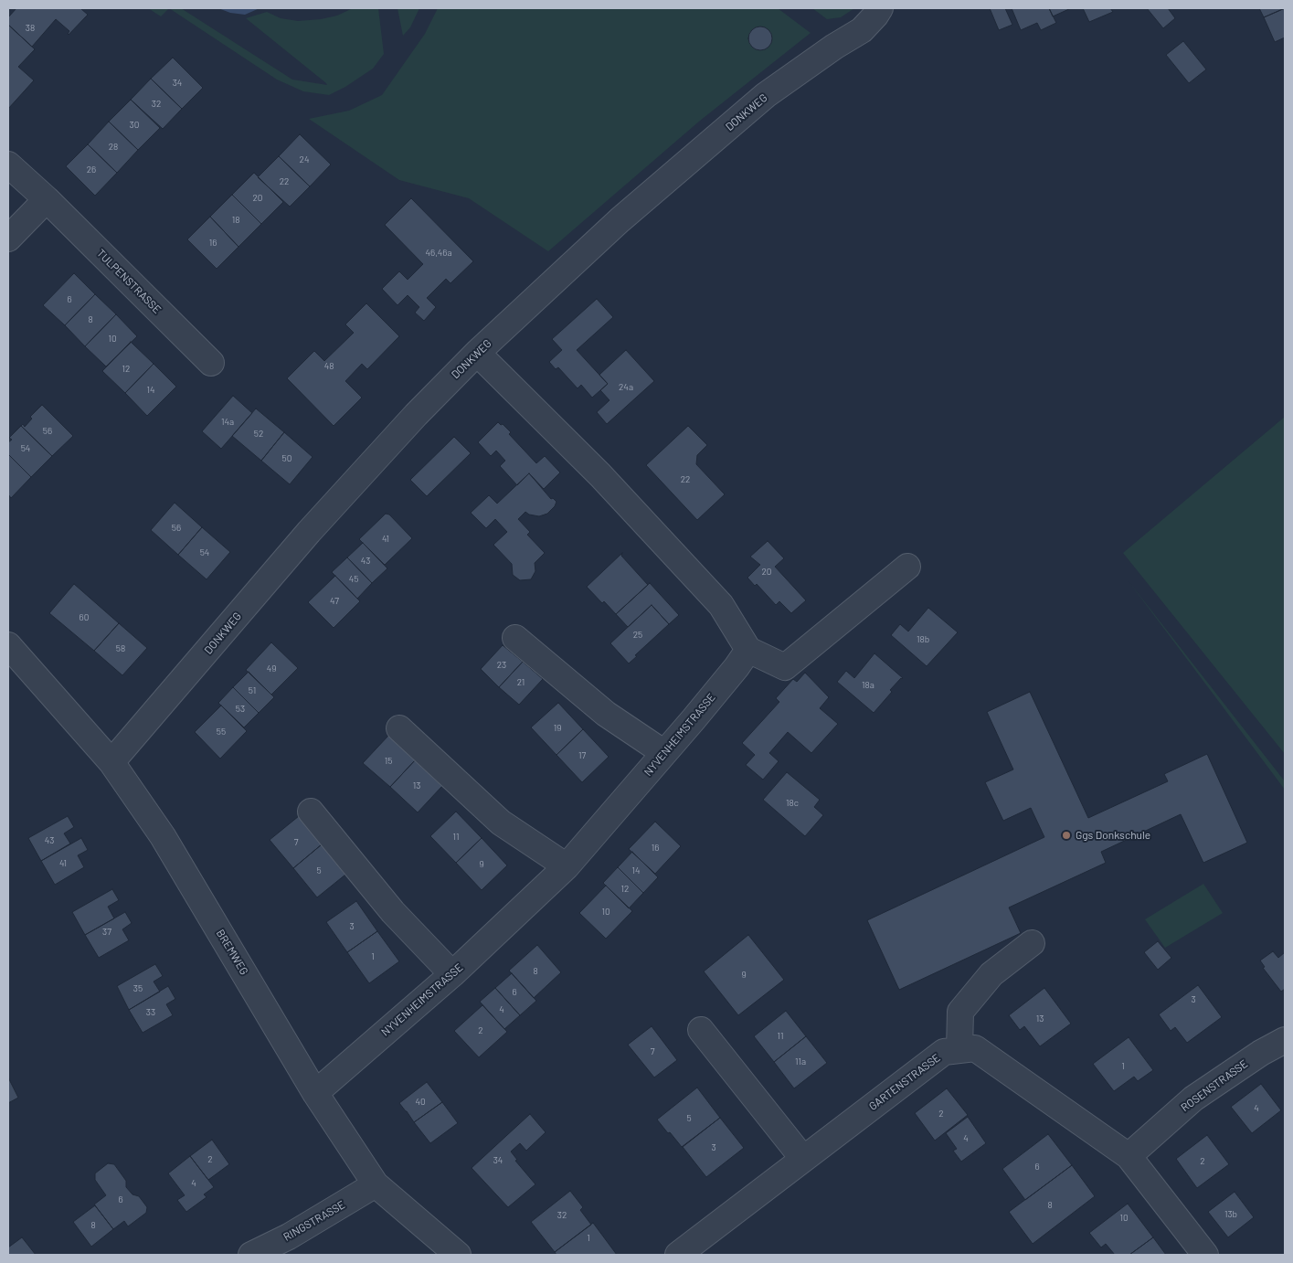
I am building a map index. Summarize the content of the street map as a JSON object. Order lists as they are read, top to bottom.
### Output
{
  "streets": {
    "street": [
      "DONKWEG",
      "TULPENSTRASSE",
      "NYVENHEIMSTRASSE",
      "BREMWEG",
      "GARTENSTRASSE",
      "ROSENSTRASSE",
      "RINGSTRASSE"
    ]
  },
  "crossings": [
    ["DONKWEG", "BREMWEG"],
    ["NYVENHEIMSTRASSE", "BREMWEG"],
    ["BREMWEG", "RINGSTRASSE"],
    ["GARTENSTRASSE", "ROSENSTRASSE"]
  ],
  "places": ["Ggs Donkschule"],
  "house_numbers": [
    "38",
    "34",
    "32",
    "30",
    "28",
    "24",
    "26",
    "22",
    "20",
    "18",
    "16",
    "46,46a",
    "6",
    "8",
    "10",
    "48",
    "12",
    "24a",
    "14",
    "14a",
    "56",
    "52",
    "54",
    "50",
    "22",
    "56",
    "41",
    "54",
    "43",
    "20",
    "45",
    "47",
    "60",
    "25",
    "18b",
    "58",
    "23",
    "49",
    "21",
    "18a",
    "51",
    "53",
    "19",
    "55",
    "17",
    "15",
    "13",
    "18c",
    "11",
    "43",
    "7",
    "16",
    "41",
    "9",
    "5",
    "14",
    "12",
    "10",
    "3",
    "37",
    "1",
    "8",
    "9",
    "35",
    "6",
    "3",
    "4",
    "33",
    "13",
    "2",
    "11",
    "7",
    "11a",
    "1",
    "40",
    "4",
    "2",
    "5",
    "4",
    "3",
    "2",
    "34",
    "2",
    "6",
    "4",
    "6",
    "8",
    "13b",
    "32",
    "10",
    "8",
    "1"
  ]
}
